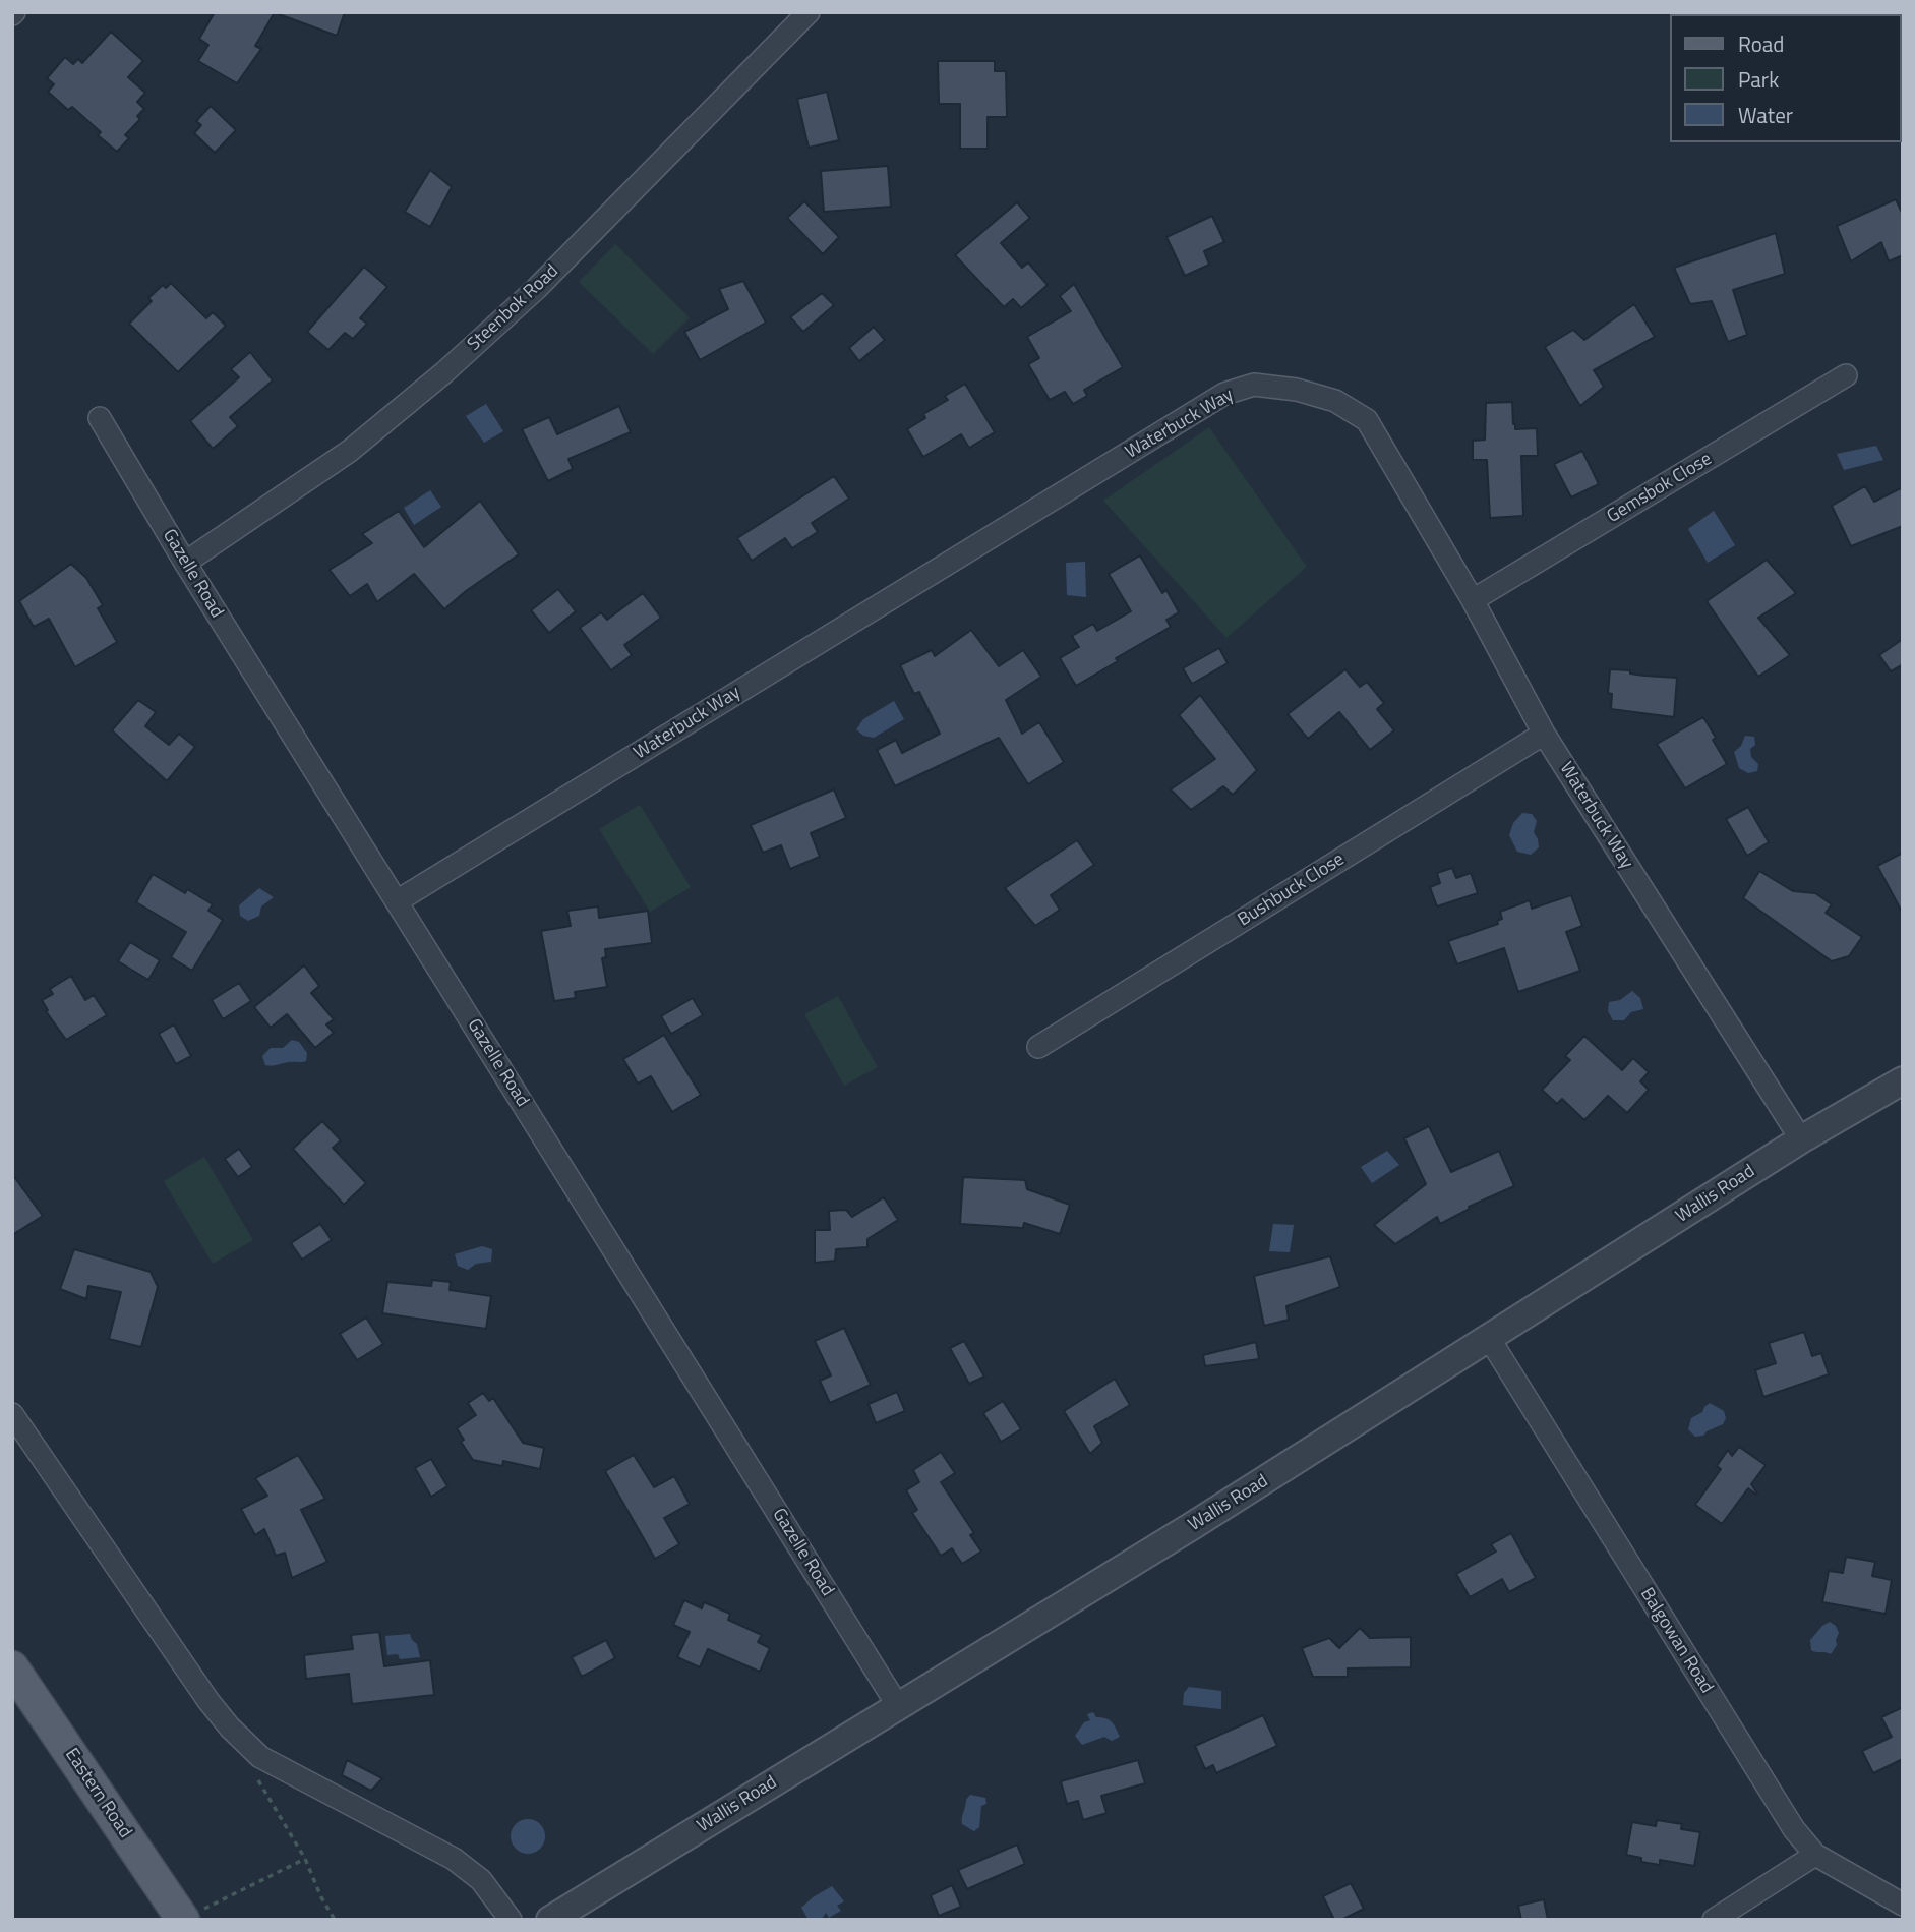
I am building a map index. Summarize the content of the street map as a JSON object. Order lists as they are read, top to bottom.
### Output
{
  "streets": {
    "main road": ["Eastern Road"],
    "street": [
      "Steenbok Road",
      "Waterbuck Way",
      "Gemsbok Close",
      "Gazelle Road",
      "Bushbuck Close",
      "Wallis Road",
      "Balgowan Road"
    ]
  },
  "crossings": [
    ["Steenbok Road", "Gazelle Road"],
    ["Waterbuck Way", "Gemsbok Close"],
    ["Waterbuck Way", "Gazelle Road"],
    ["Waterbuck Way", "Bushbuck Close"],
    ["Waterbuck Way", "Wallis Road"],
    ["Gazelle Road", "Wallis Road"],
    ["Wallis Road", "Balgowan Road"]
  ],
  "legend": ["Road", "Park", "Water"]
}
